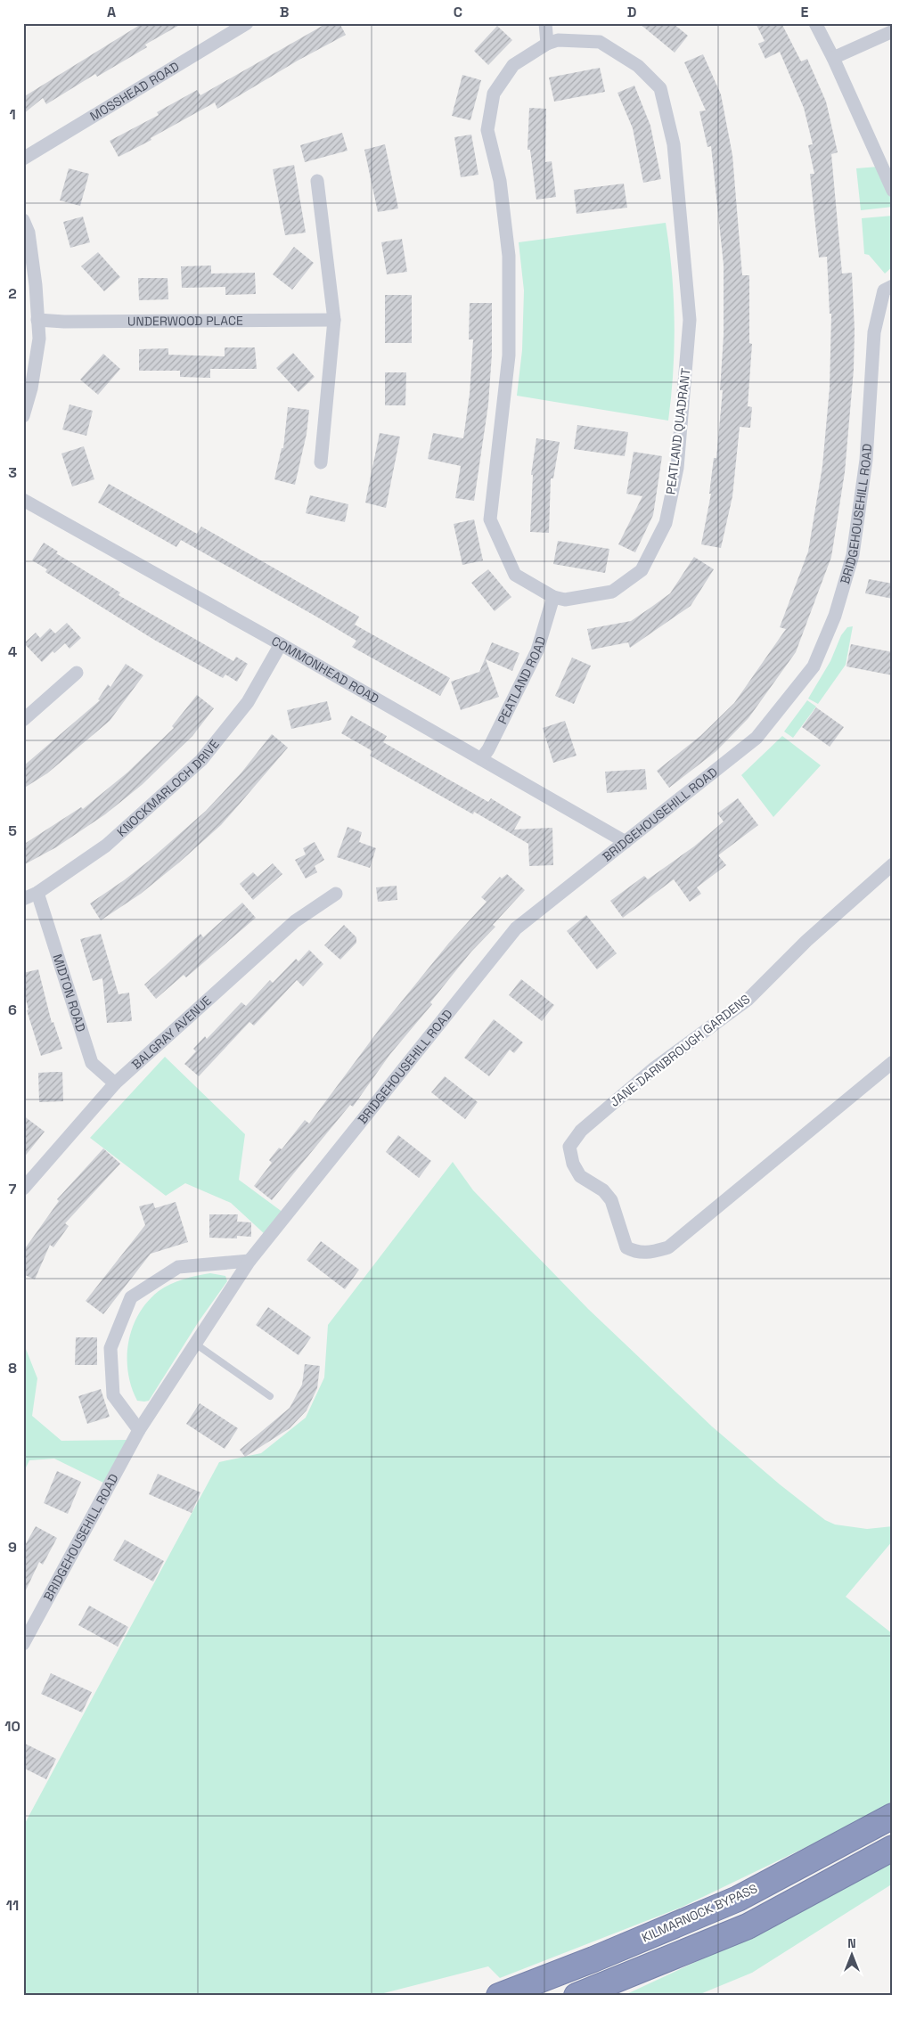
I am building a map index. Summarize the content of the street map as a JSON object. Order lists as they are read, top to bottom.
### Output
{
  "streets": {
    "highway": ["KILMARNOCK BYPASS"],
    "street": [
      "MOSSHEAD ROAD",
      "UNDERWOOD PLACE",
      "PEATLAND QUADRANT",
      "BRIDGEHOUSEHILL ROAD",
      "COMMONHEAD ROAD",
      "PEATLAND ROAD",
      "KNOCKMARLOCH DRIVE",
      "MIDTON ROAD",
      "BALGRAY AVENUE",
      "JANE DARNBROUGH GARDENS"
    ]
  },
  "crossings": [
    ["PEATLAND QUADRANT", "PEATLAND ROAD"],
    ["BRIDGEHOUSEHILL ROAD", "COMMONHEAD ROAD"],
    ["COMMONHEAD ROAD", "PEATLAND ROAD"],
    ["COMMONHEAD ROAD", "KNOCKMARLOCH DRIVE"],
    ["KNOCKMARLOCH DRIVE", "MIDTON ROAD"],
    ["MIDTON ROAD", "BALGRAY AVENUE"]
  ],
  "north": "top",
  "grid": {
    "columns": [
      "A",
      "B",
      "C",
      "D",
      "E"
    ],
    "rows": [
      "1",
      "2",
      "3",
      "4",
      "5",
      "6",
      "7",
      "8",
      "9",
      "10",
      "11"
    ]
  }
}
